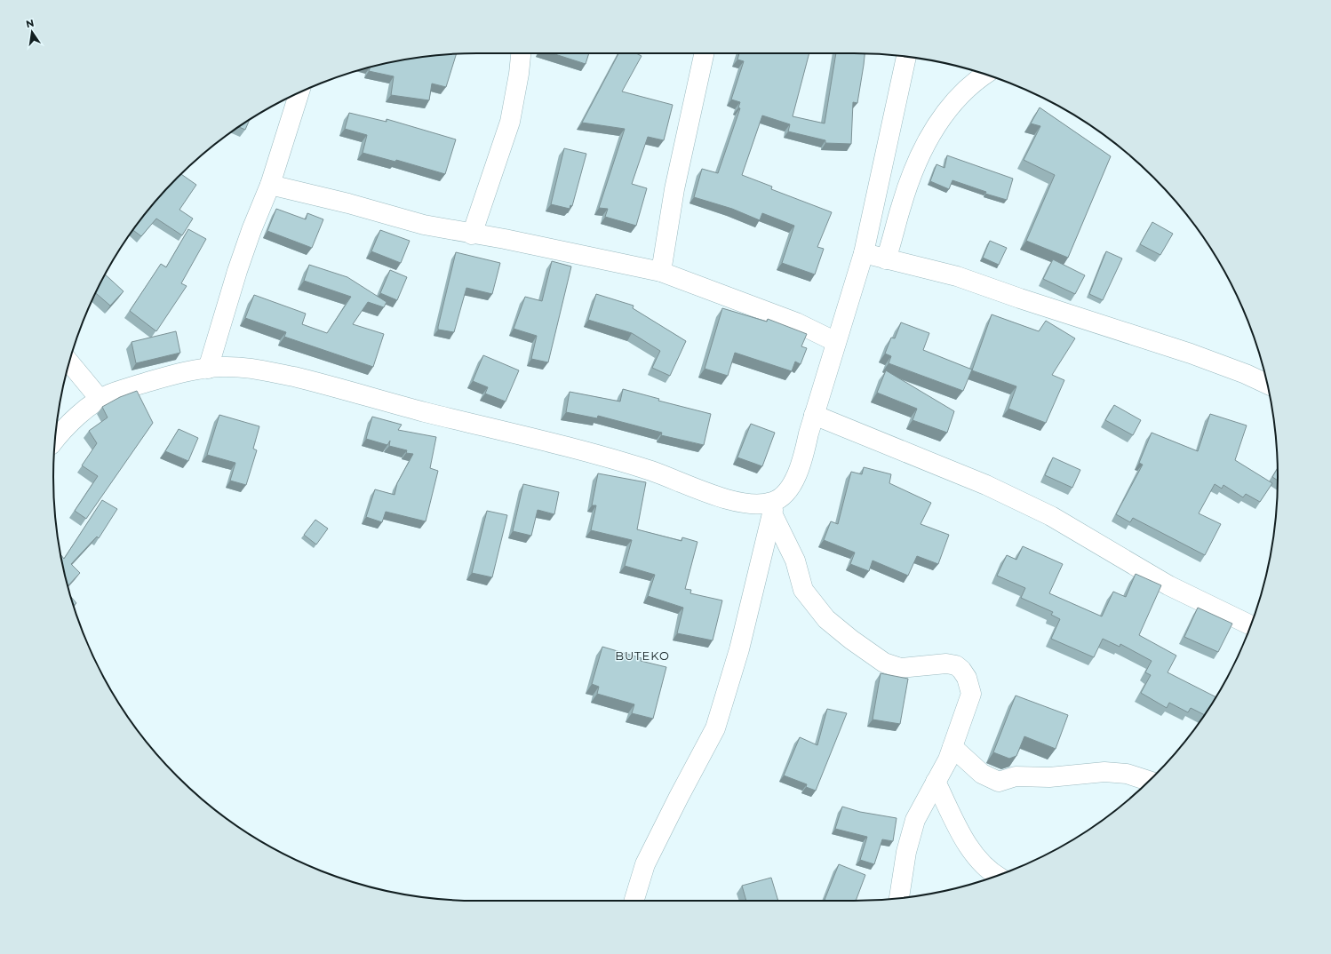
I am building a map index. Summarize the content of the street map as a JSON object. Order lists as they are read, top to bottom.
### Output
{
  "districts": ["BUTEKO"],
  "north": "top"
}
